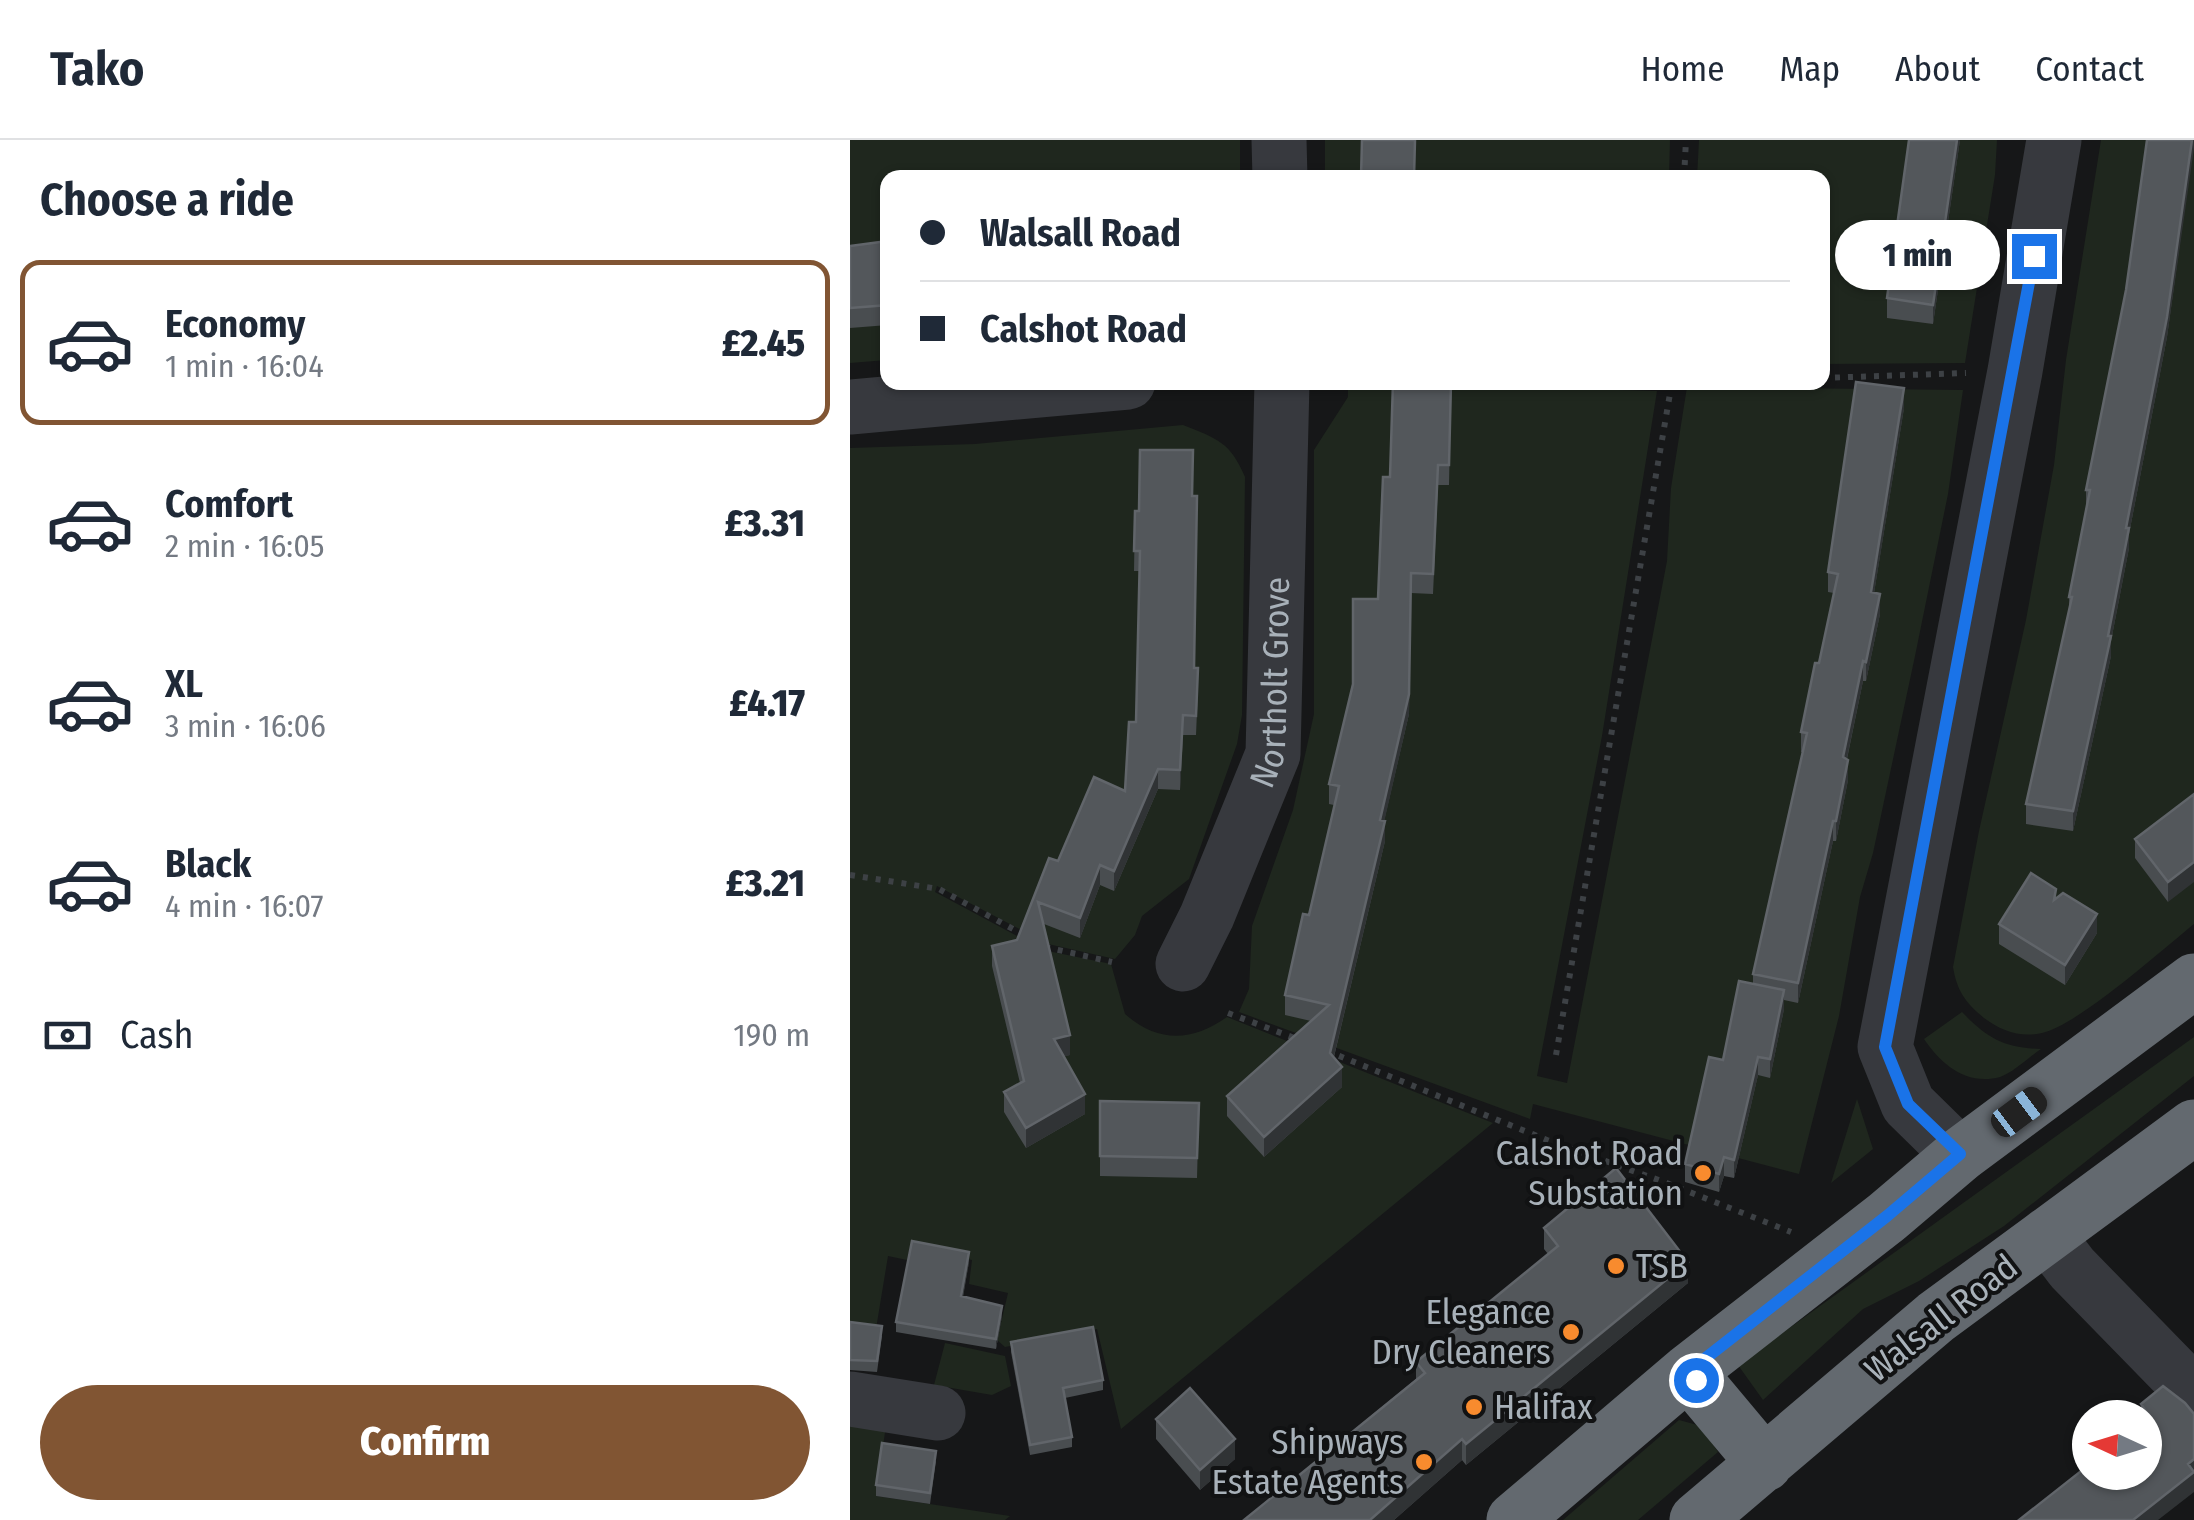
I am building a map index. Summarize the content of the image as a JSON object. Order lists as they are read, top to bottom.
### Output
{
  "streets": {
    "highway": ["Walsall Road"],
    "street": ["Northolt Grove"]
  },
  "places": [
    "Calshot Road Substation",
    "TSB",
    "Elegance Dry Cleaners",
    "Halifax",
    "Shipways Estate Agents"
  ],
  "north": "left",
  "page": {
    "header": "Tako",
    "nav": [
      "Home",
      "Map",
      "About",
      "Contact"
    ],
    "heading": "Choose a ride",
    "banner": ["Walsall Road", "Calshot Road"],
    "bubble": "1 min",
    "list": [
      {
        "name": "Economy",
        "note": "1 min · 16:04",
        "value": "£2.45"
      },
      {
        "name": "Comfort",
        "note": "2 min · 16:05",
        "value": "£3.31"
      },
      {
        "name": "XL",
        "note": "3 min · 16:06",
        "value": "£4.17"
      },
      {
        "name": "Black",
        "note": "4 min · 16:07",
        "value": "£3.21"
      }
    ],
    "pay": ["Cash", "190 m"],
    "buttons": "Confirm"
  }
}
